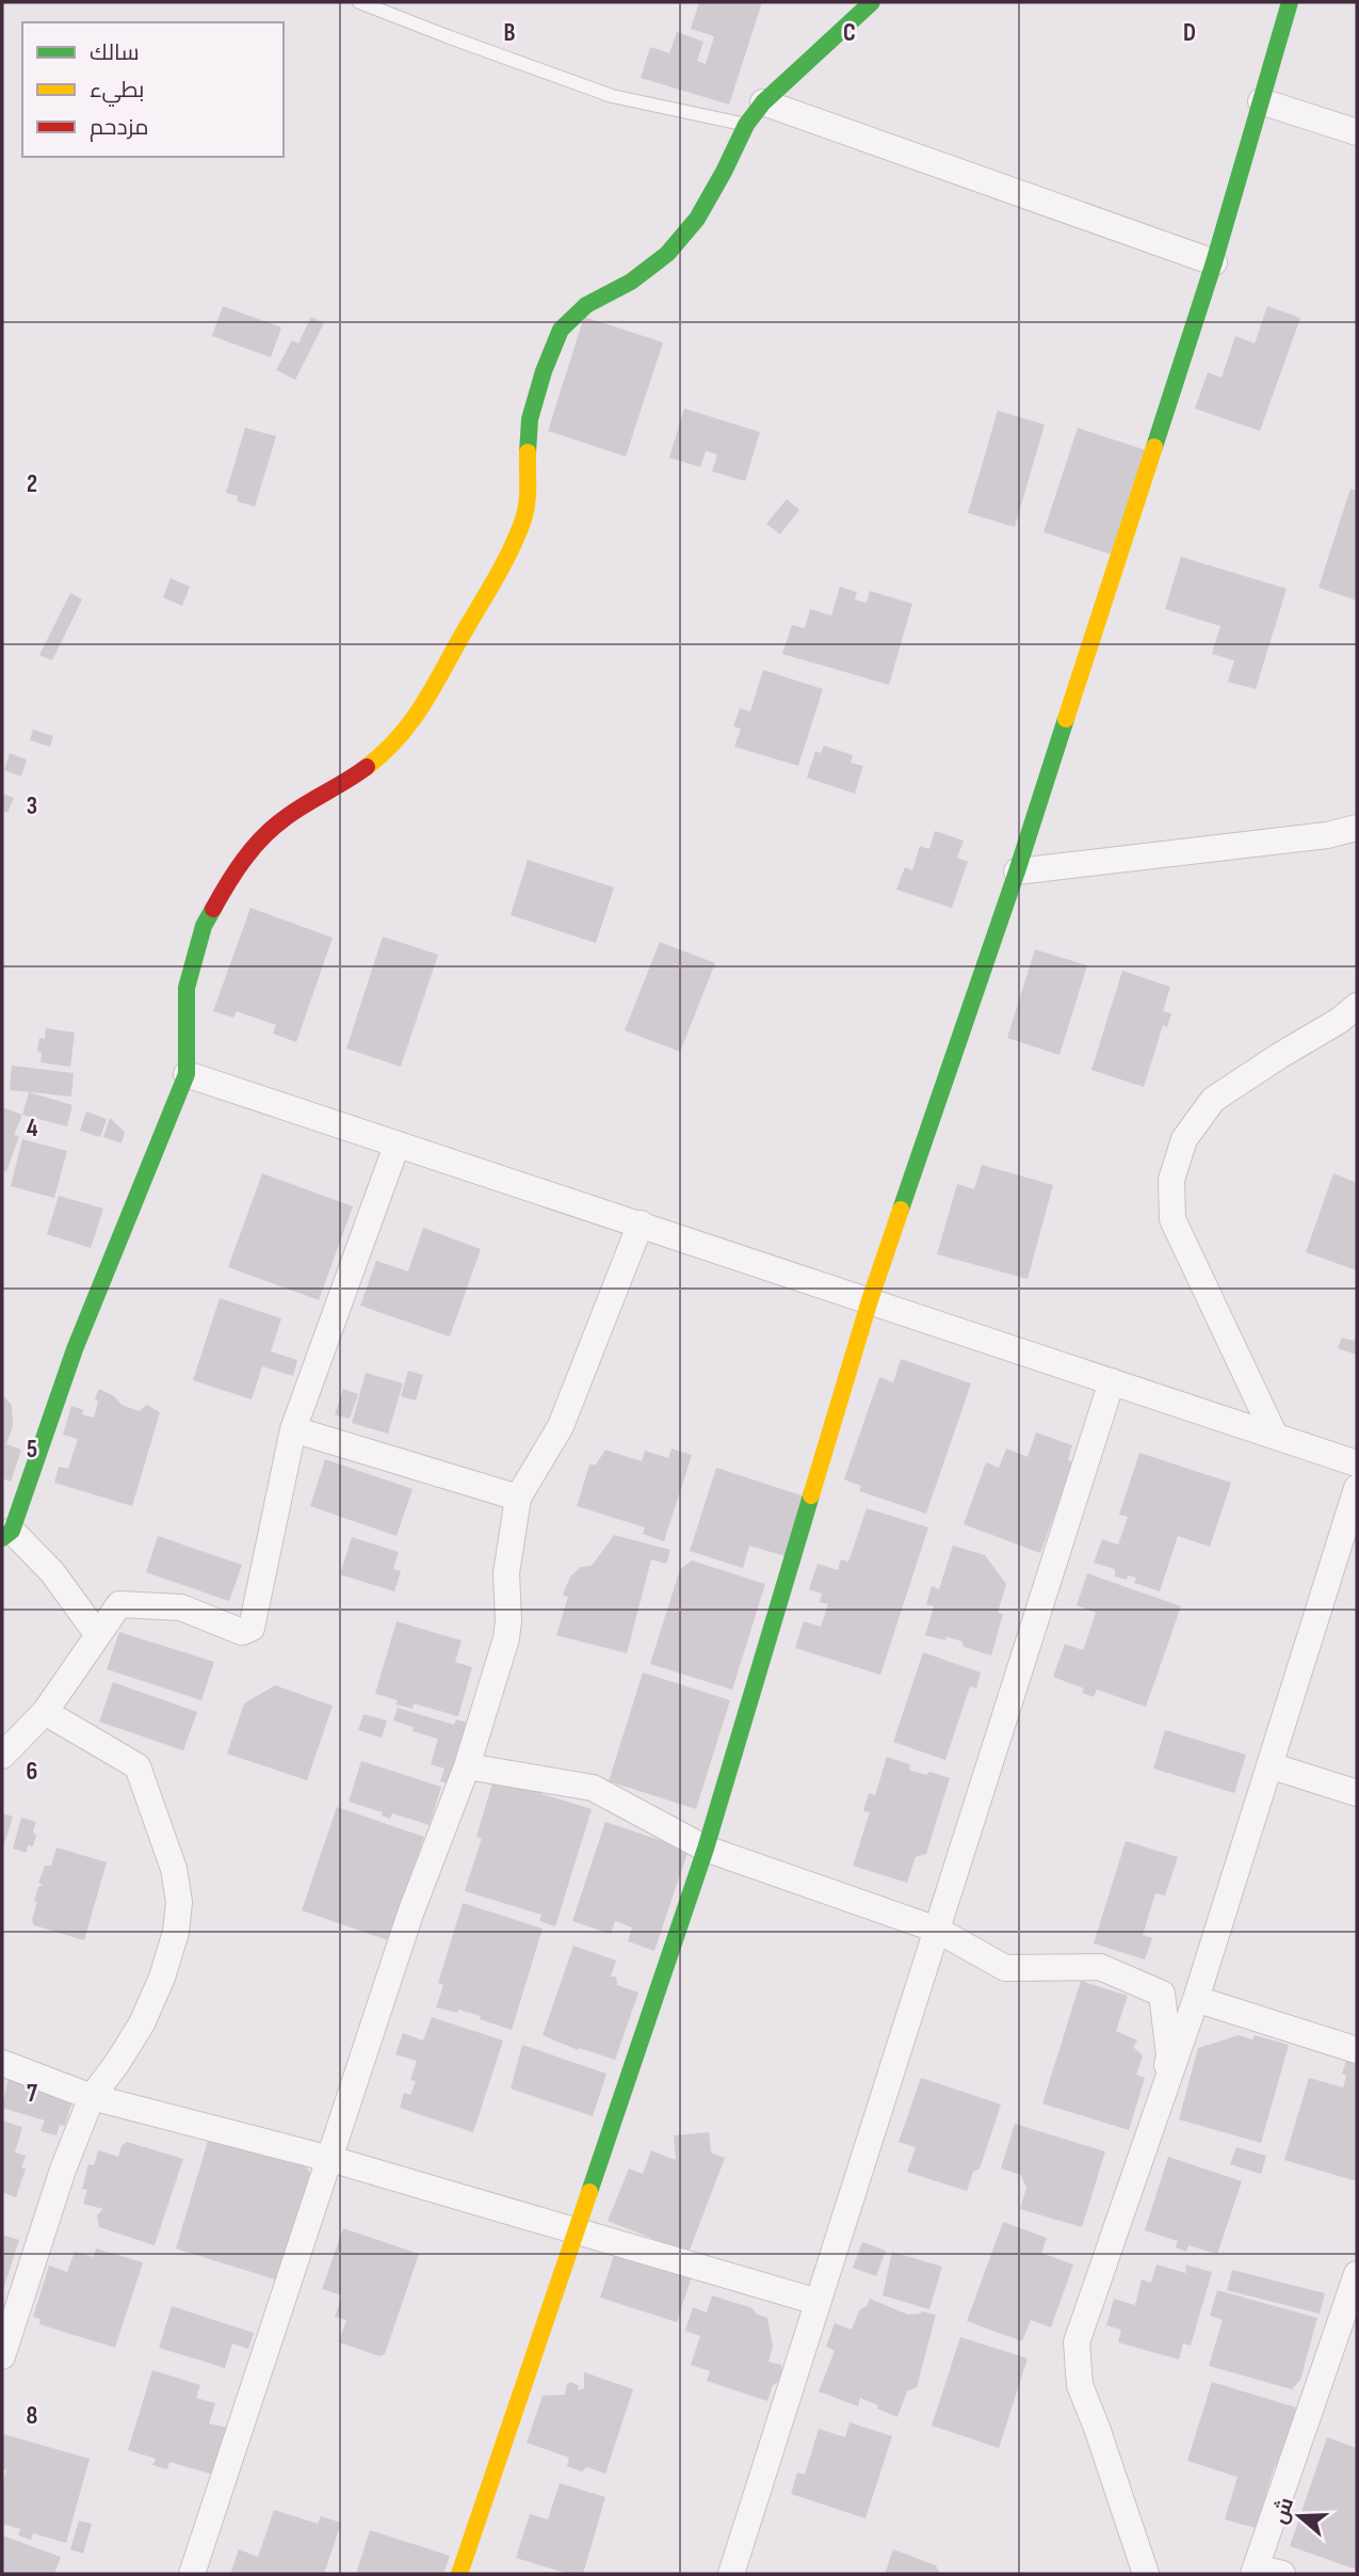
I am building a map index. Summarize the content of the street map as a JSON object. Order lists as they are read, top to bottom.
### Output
{
  "legend": ["سالك", "بطيء", "مزدحم"],
  "north": "left",
  "grid": {
    "columns": ["B", "C", "D"],
    "rows": [
      "2",
      "3",
      "4",
      "5",
      "6",
      "7",
      "8"
    ]
  }
}
